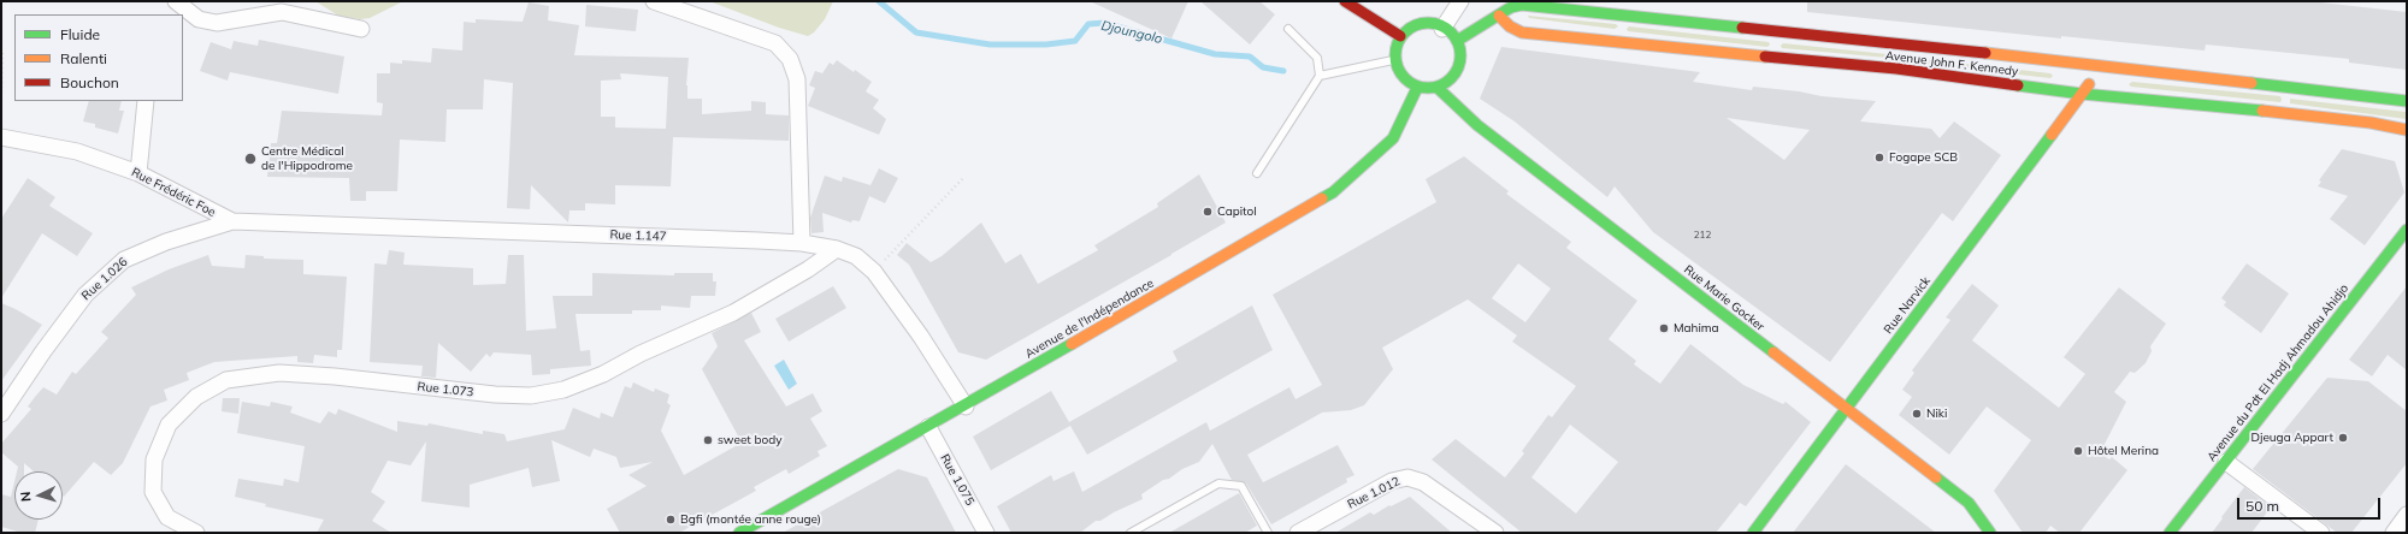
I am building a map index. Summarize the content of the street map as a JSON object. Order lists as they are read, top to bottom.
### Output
{
  "streets": {
    "main road": [
      "Avenue John F. Kennedy",
      "Rue Marie Gocker",
      "Rue Narvick",
      "Avenue de l'Indépendance",
      "Avenue du Pdt El Hadj Ahmadou Ahidjo"
    ],
    "street": [
      "Rue Frédéric Foe",
      "Rue 1.147",
      "Rue 1.026",
      "Rue 1.073",
      "Rue 1.075",
      "Rue 1.012"
    ]
  },
  "crossings": [
    ["Avenue John F. Kennedy", "Rue Marie Gocker"],
    ["Avenue John F. Kennedy", "Rue Narvick"],
    ["Avenue John F. Kennedy", "Avenue de l'Indépendance"],
    ["Rue Frédéric Foe", "Rue 1.147"],
    ["Rue Frédéric Foe", "Rue 1.026"],
    ["Rue 1.147", "Rue 1.026"],
    ["Rue 1.147", "Avenue de l'Indépendance"],
    ["Rue 1.147", "Rue 1.073"],
    ["Rue Marie Gocker", "Rue Narvick"],
    ["Rue Marie Gocker", "Avenue de l'Indépendance"],
    ["Avenue de l'Indépendance", "Rue 1.075"]
  ],
  "water": ["Djoungolo"],
  "places": [
    "Fogape SCB",
    "Centre Médical de l'Hippodrome",
    "Capitol",
    "Mahima",
    "Niki",
    "Djeuga Appart",
    "sweet body",
    "Hôtel Merina",
    "Bgfi (montée anne rouge)"
  ],
  "house_numbers": ["212"],
  "legend": ["Fluide", "Ralenti", "Bouchon"],
  "scale_bar": "50 m",
  "north": "left"
}
